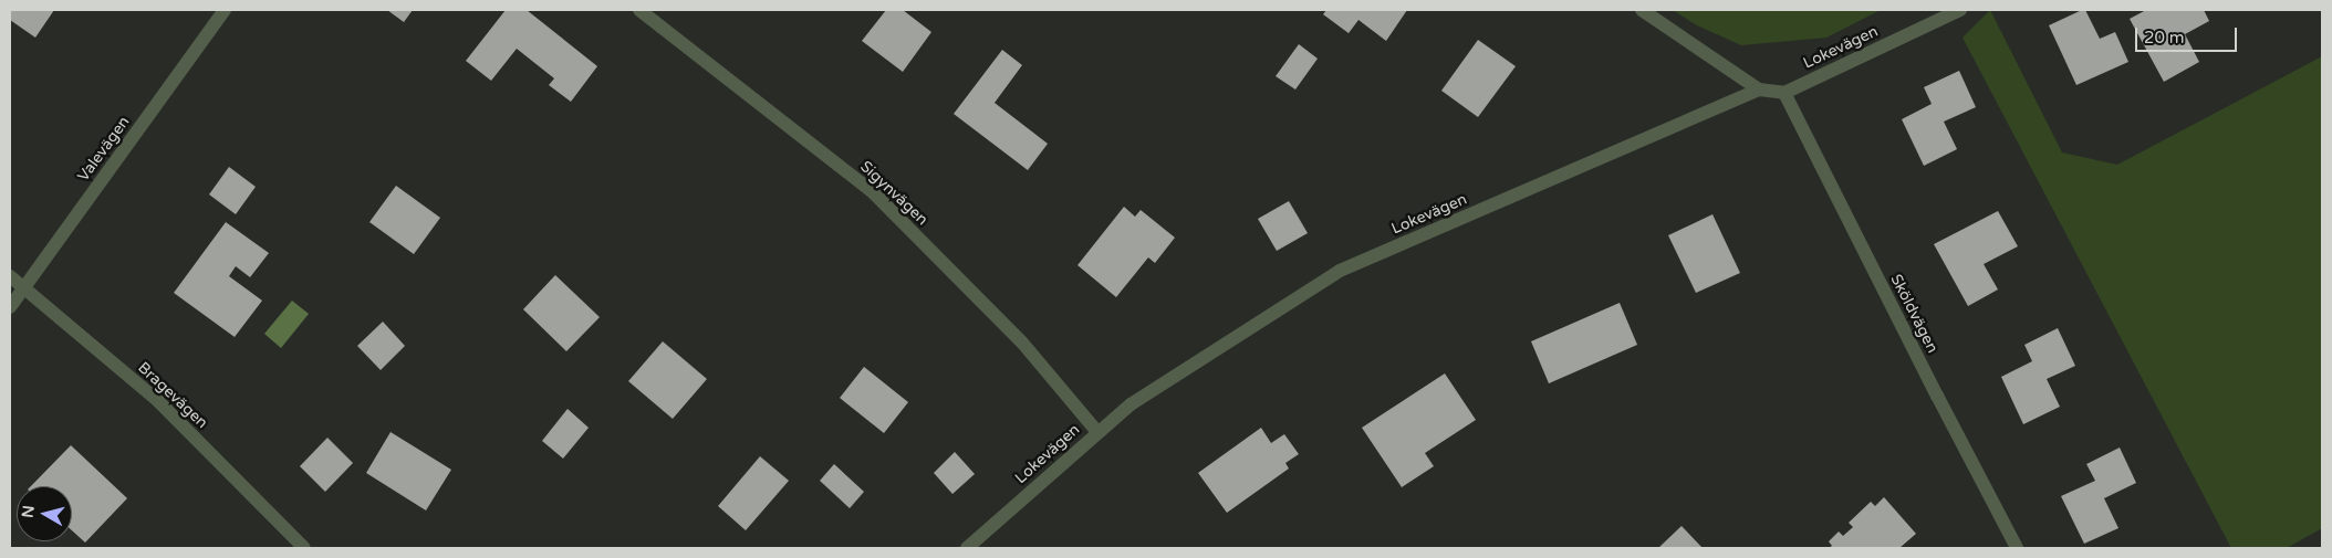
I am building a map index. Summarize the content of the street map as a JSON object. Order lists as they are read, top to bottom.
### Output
{
  "streets": {
    "street": [
      "Lokevägen",
      "Valevägen",
      "Sigynvägen",
      "Sköldvägen",
      "Bragevägen"
    ]
  },
  "crossings": [
    ["Lokevägen", "Sigynvägen"],
    ["Lokevägen", "Sköldvägen"],
    ["Valevägen", "Bragevägen"]
  ],
  "scale_bar": "20 m",
  "north": "left"
}
